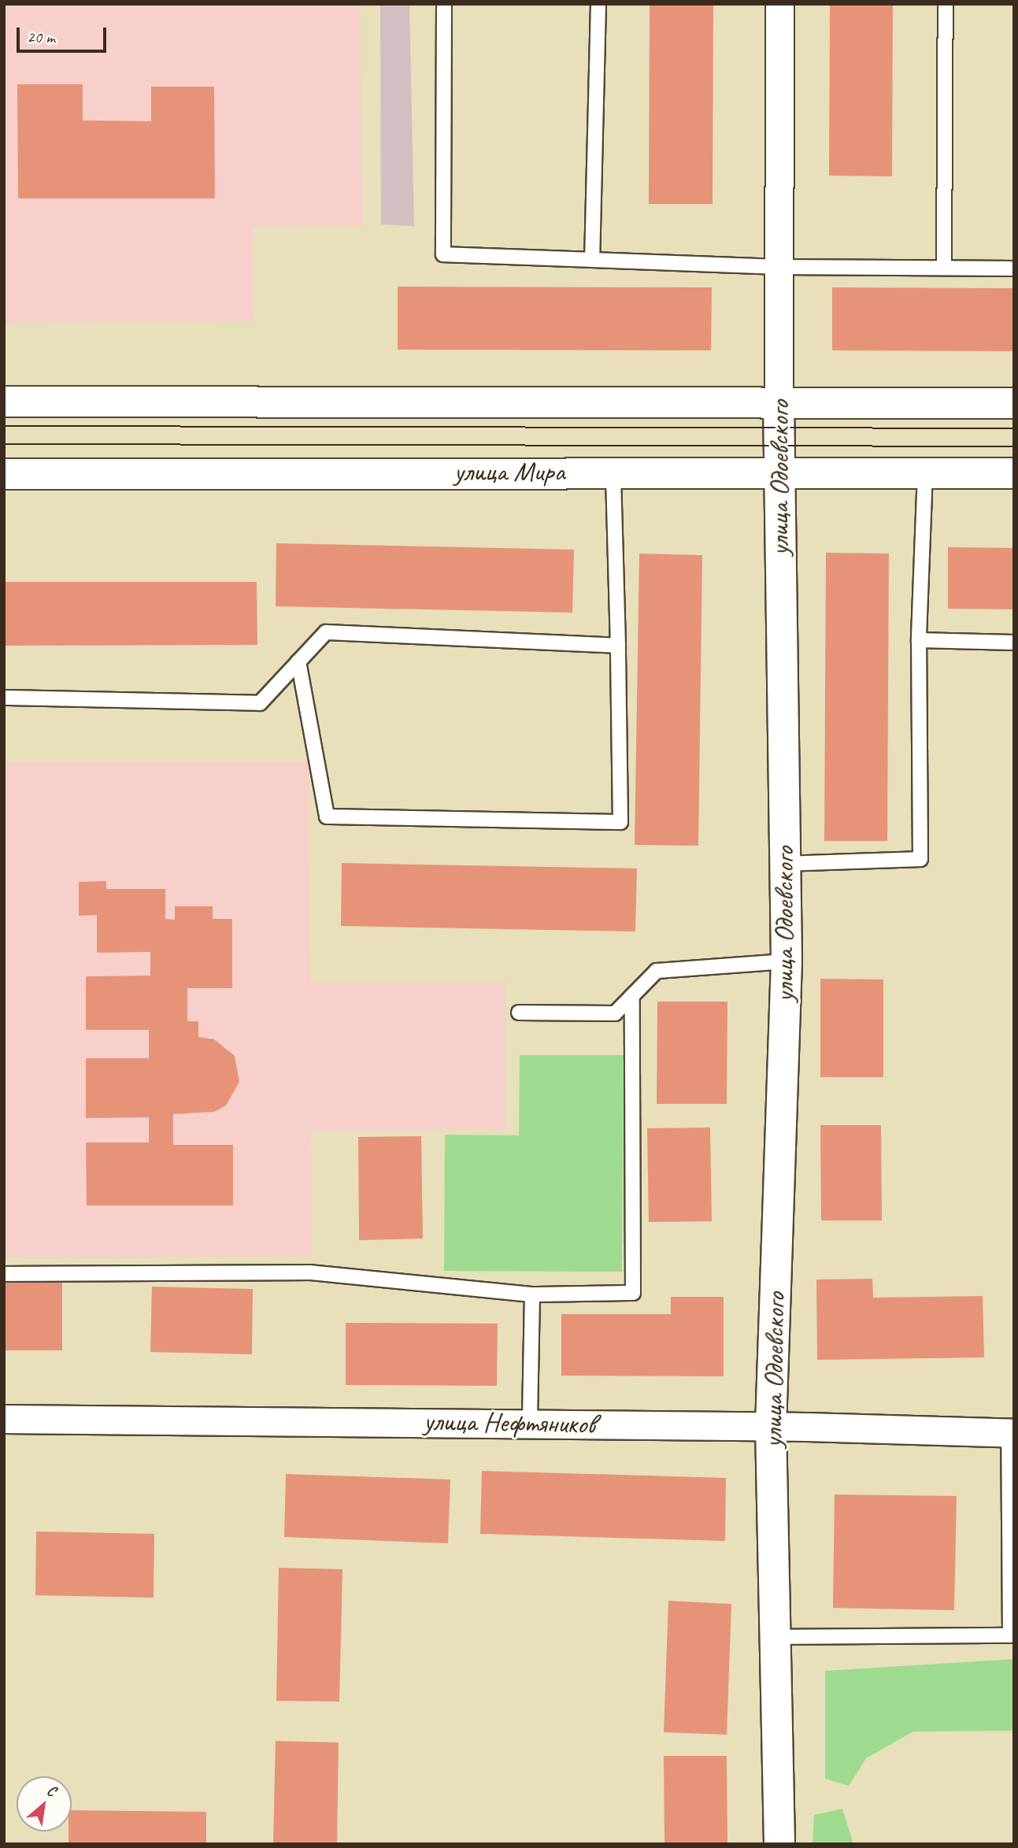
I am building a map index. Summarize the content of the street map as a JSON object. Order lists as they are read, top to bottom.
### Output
{
  "streets": {
    "main road": ["улица Мира", "улица Одоевского"],
    "street": ["улица Нефтяников"]
  },
  "crossings": [
    ["улица Мира", "улица Одоевского"],
    ["улица Одоевского", "улица Нефтяников"]
  ],
  "scale_bar": "20 m",
  "north": "top right"
}
